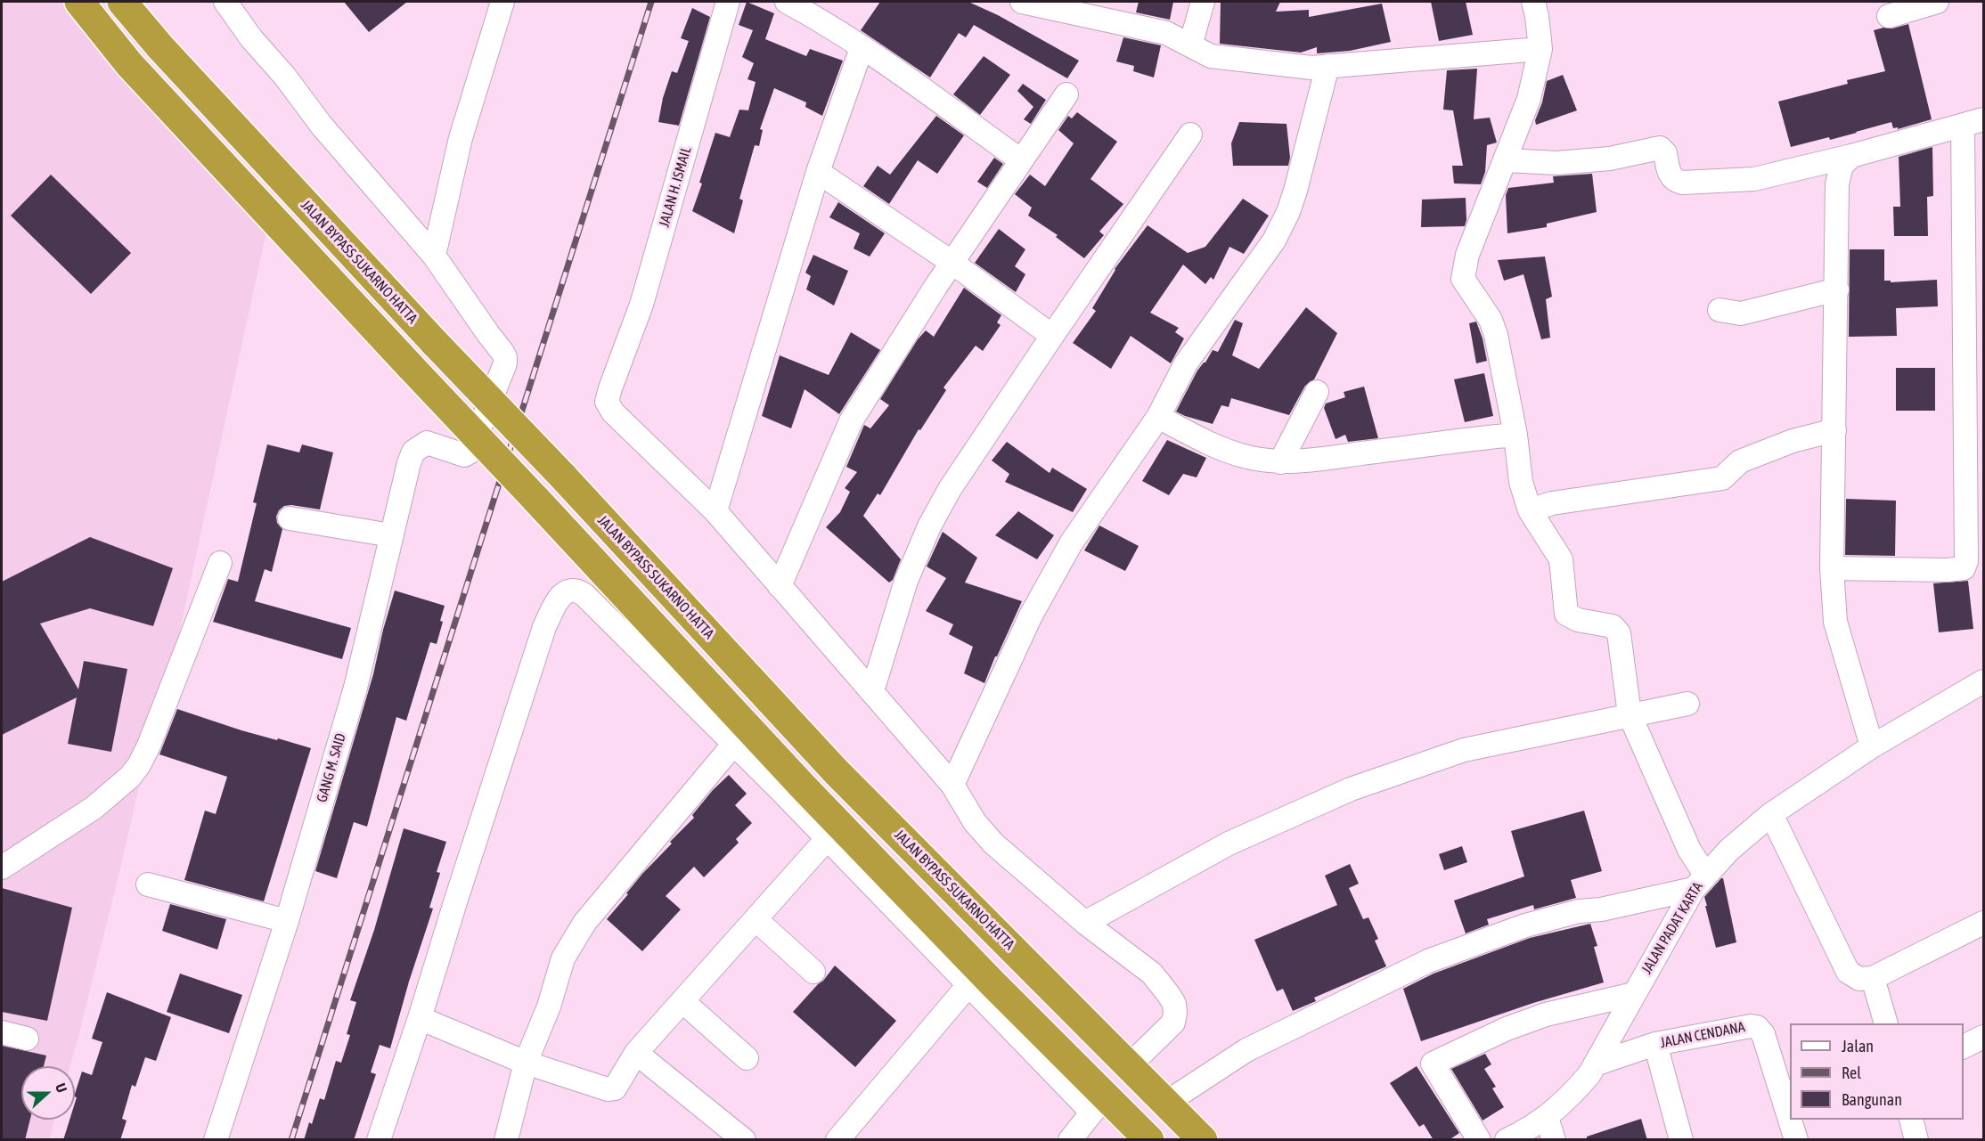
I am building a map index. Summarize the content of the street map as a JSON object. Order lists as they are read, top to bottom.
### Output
{
  "streets": {
    "highway": ["JALAN BYPASS SUKARNO HATTA"],
    "street": [
      "JALAN H. ISMAIL",
      "GANG M. SAID",
      "JALAN PADAT KARTA",
      "JALAN CENDANA"
    ]
  },
  "crossings": [
    ["JALAN H. ISMAIL", "JALAN BYPASS SUKARNO HATTA"],
    ["JALAN PADAT KARTA", "JALAN CENDANA"]
  ],
  "legend": ["Jalan", "Rel", "Bangunan"],
  "north": "right"
}
